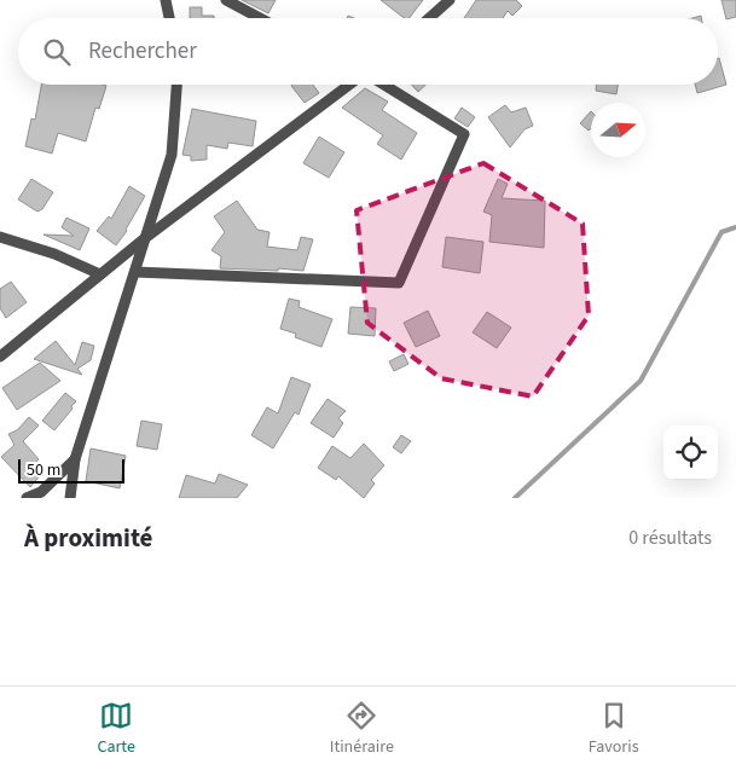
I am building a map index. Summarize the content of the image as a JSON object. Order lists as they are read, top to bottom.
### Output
{
  "scale_bar": "50 m",
  "north": "right",
  "page": {
    "search": "Rechercher",
    "scale": "50 m",
    "heading": ["À proximité", "0 résultats"],
    "nav": ["Carte", "Itinéraire", "Favoris"]
  }
}
